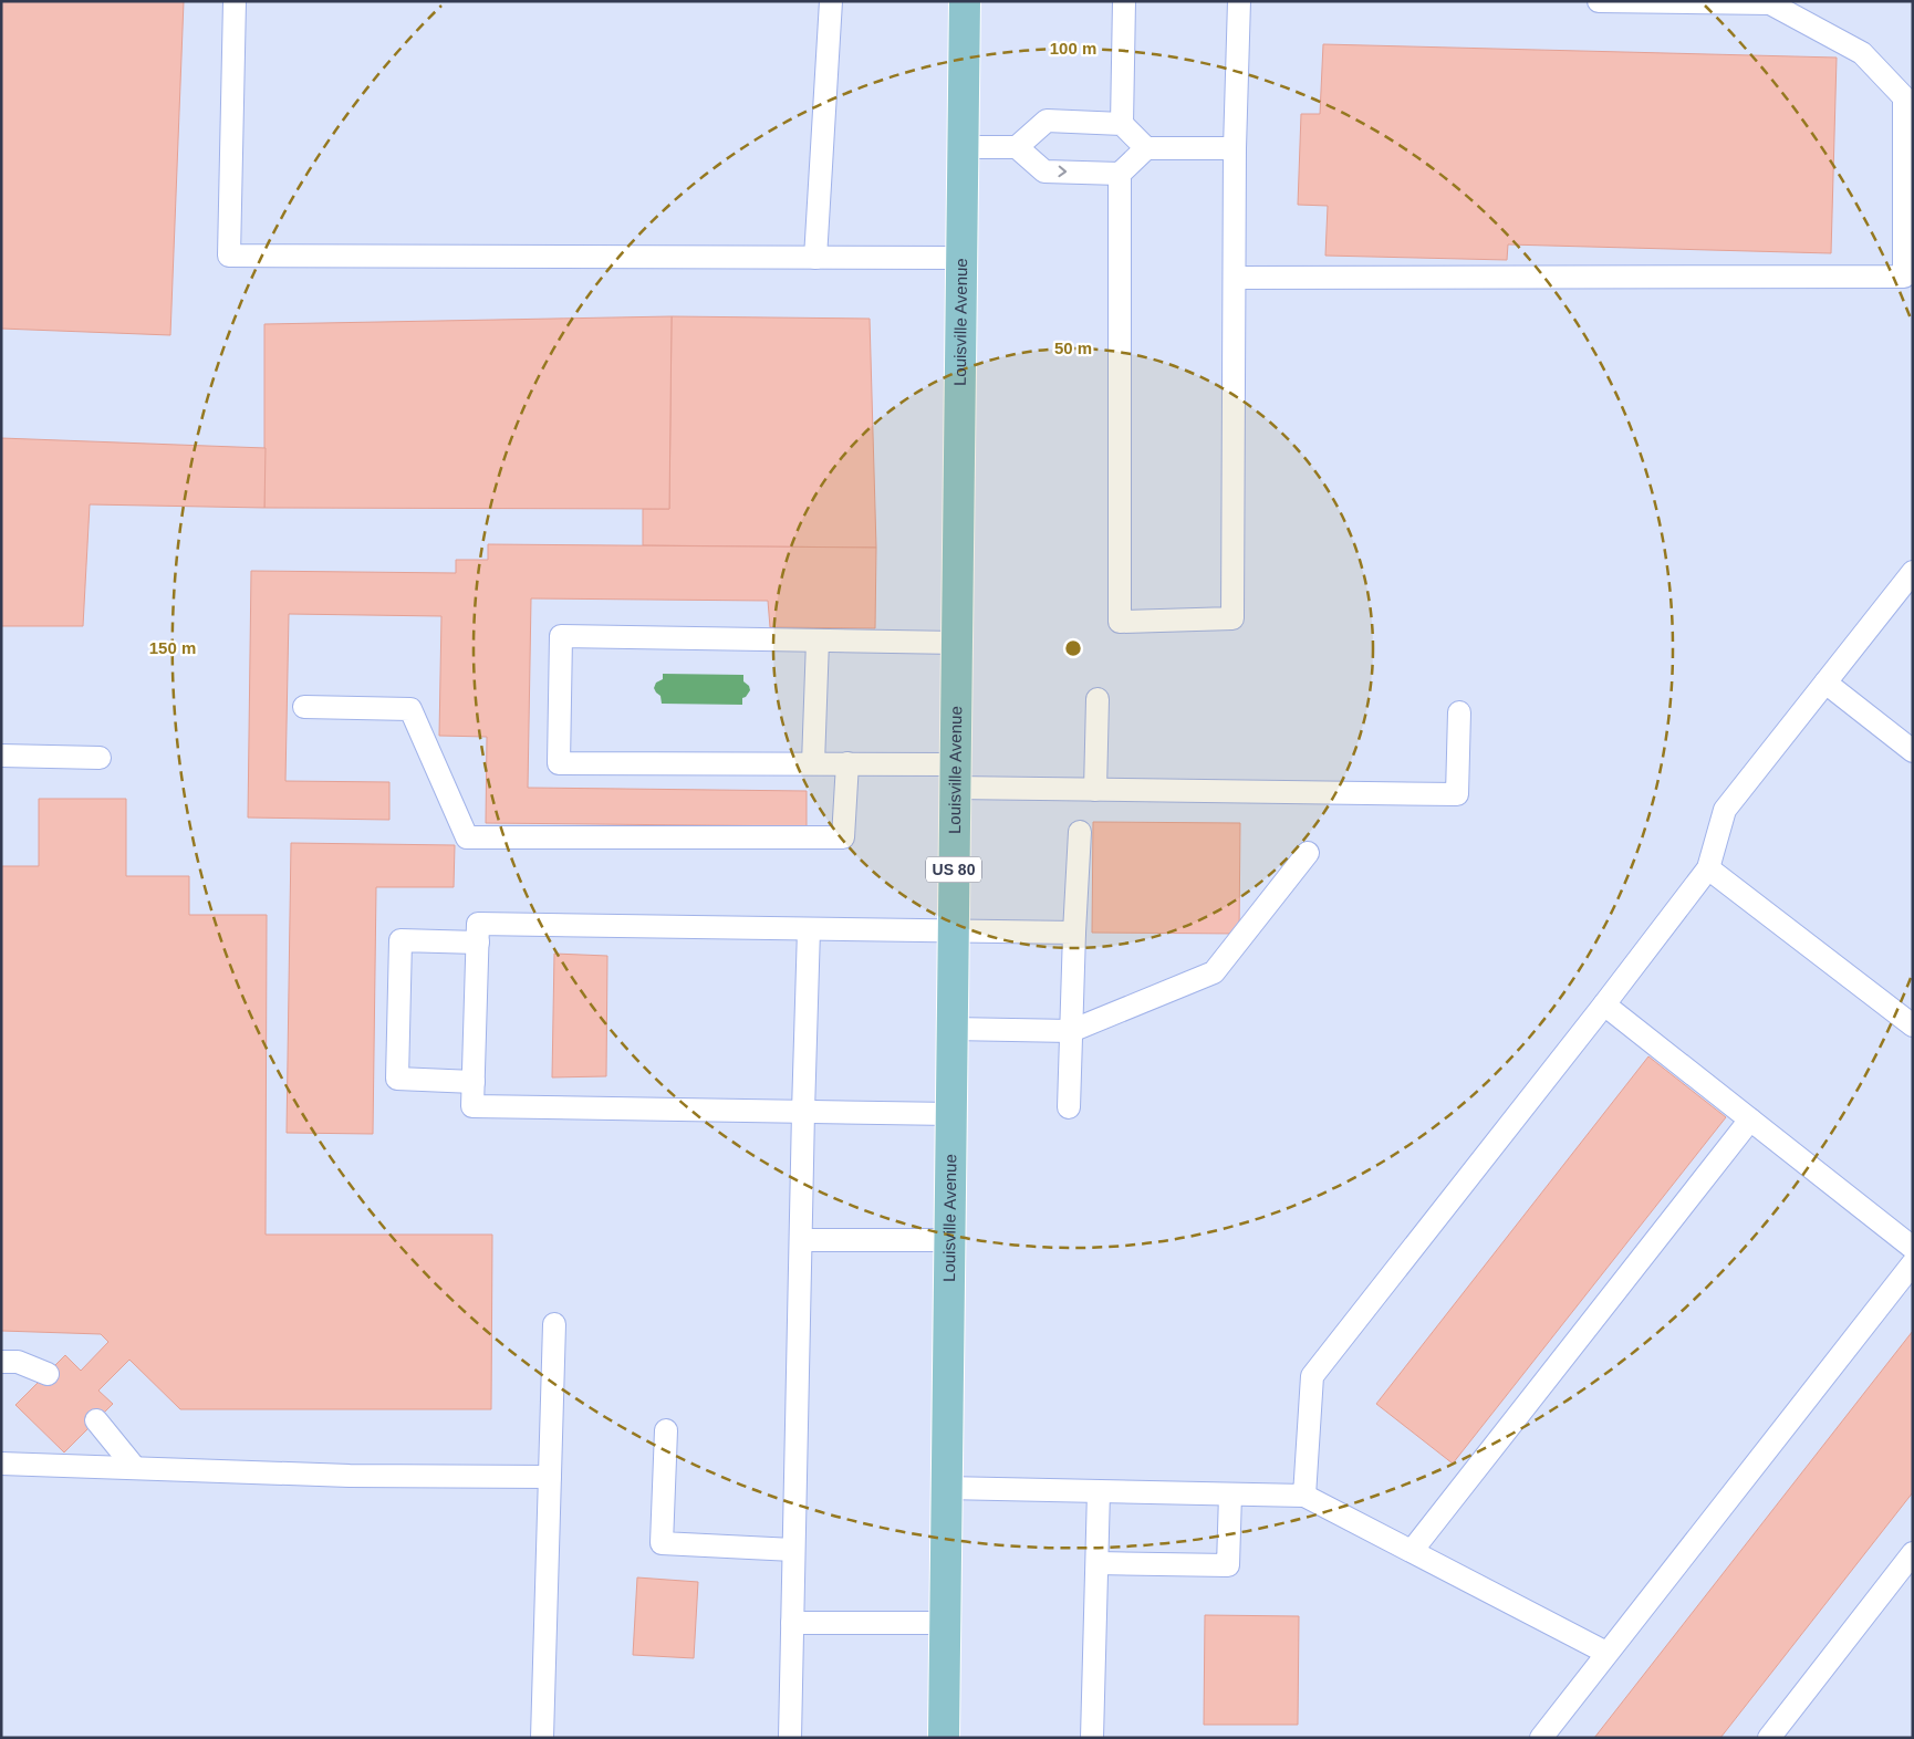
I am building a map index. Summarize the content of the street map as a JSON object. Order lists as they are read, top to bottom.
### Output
{
  "streets": {
    "main road": ["Louisville Avenue", "US 80"]
  },
  "rings": ["100 m", "50 m", "150 m"]
}
